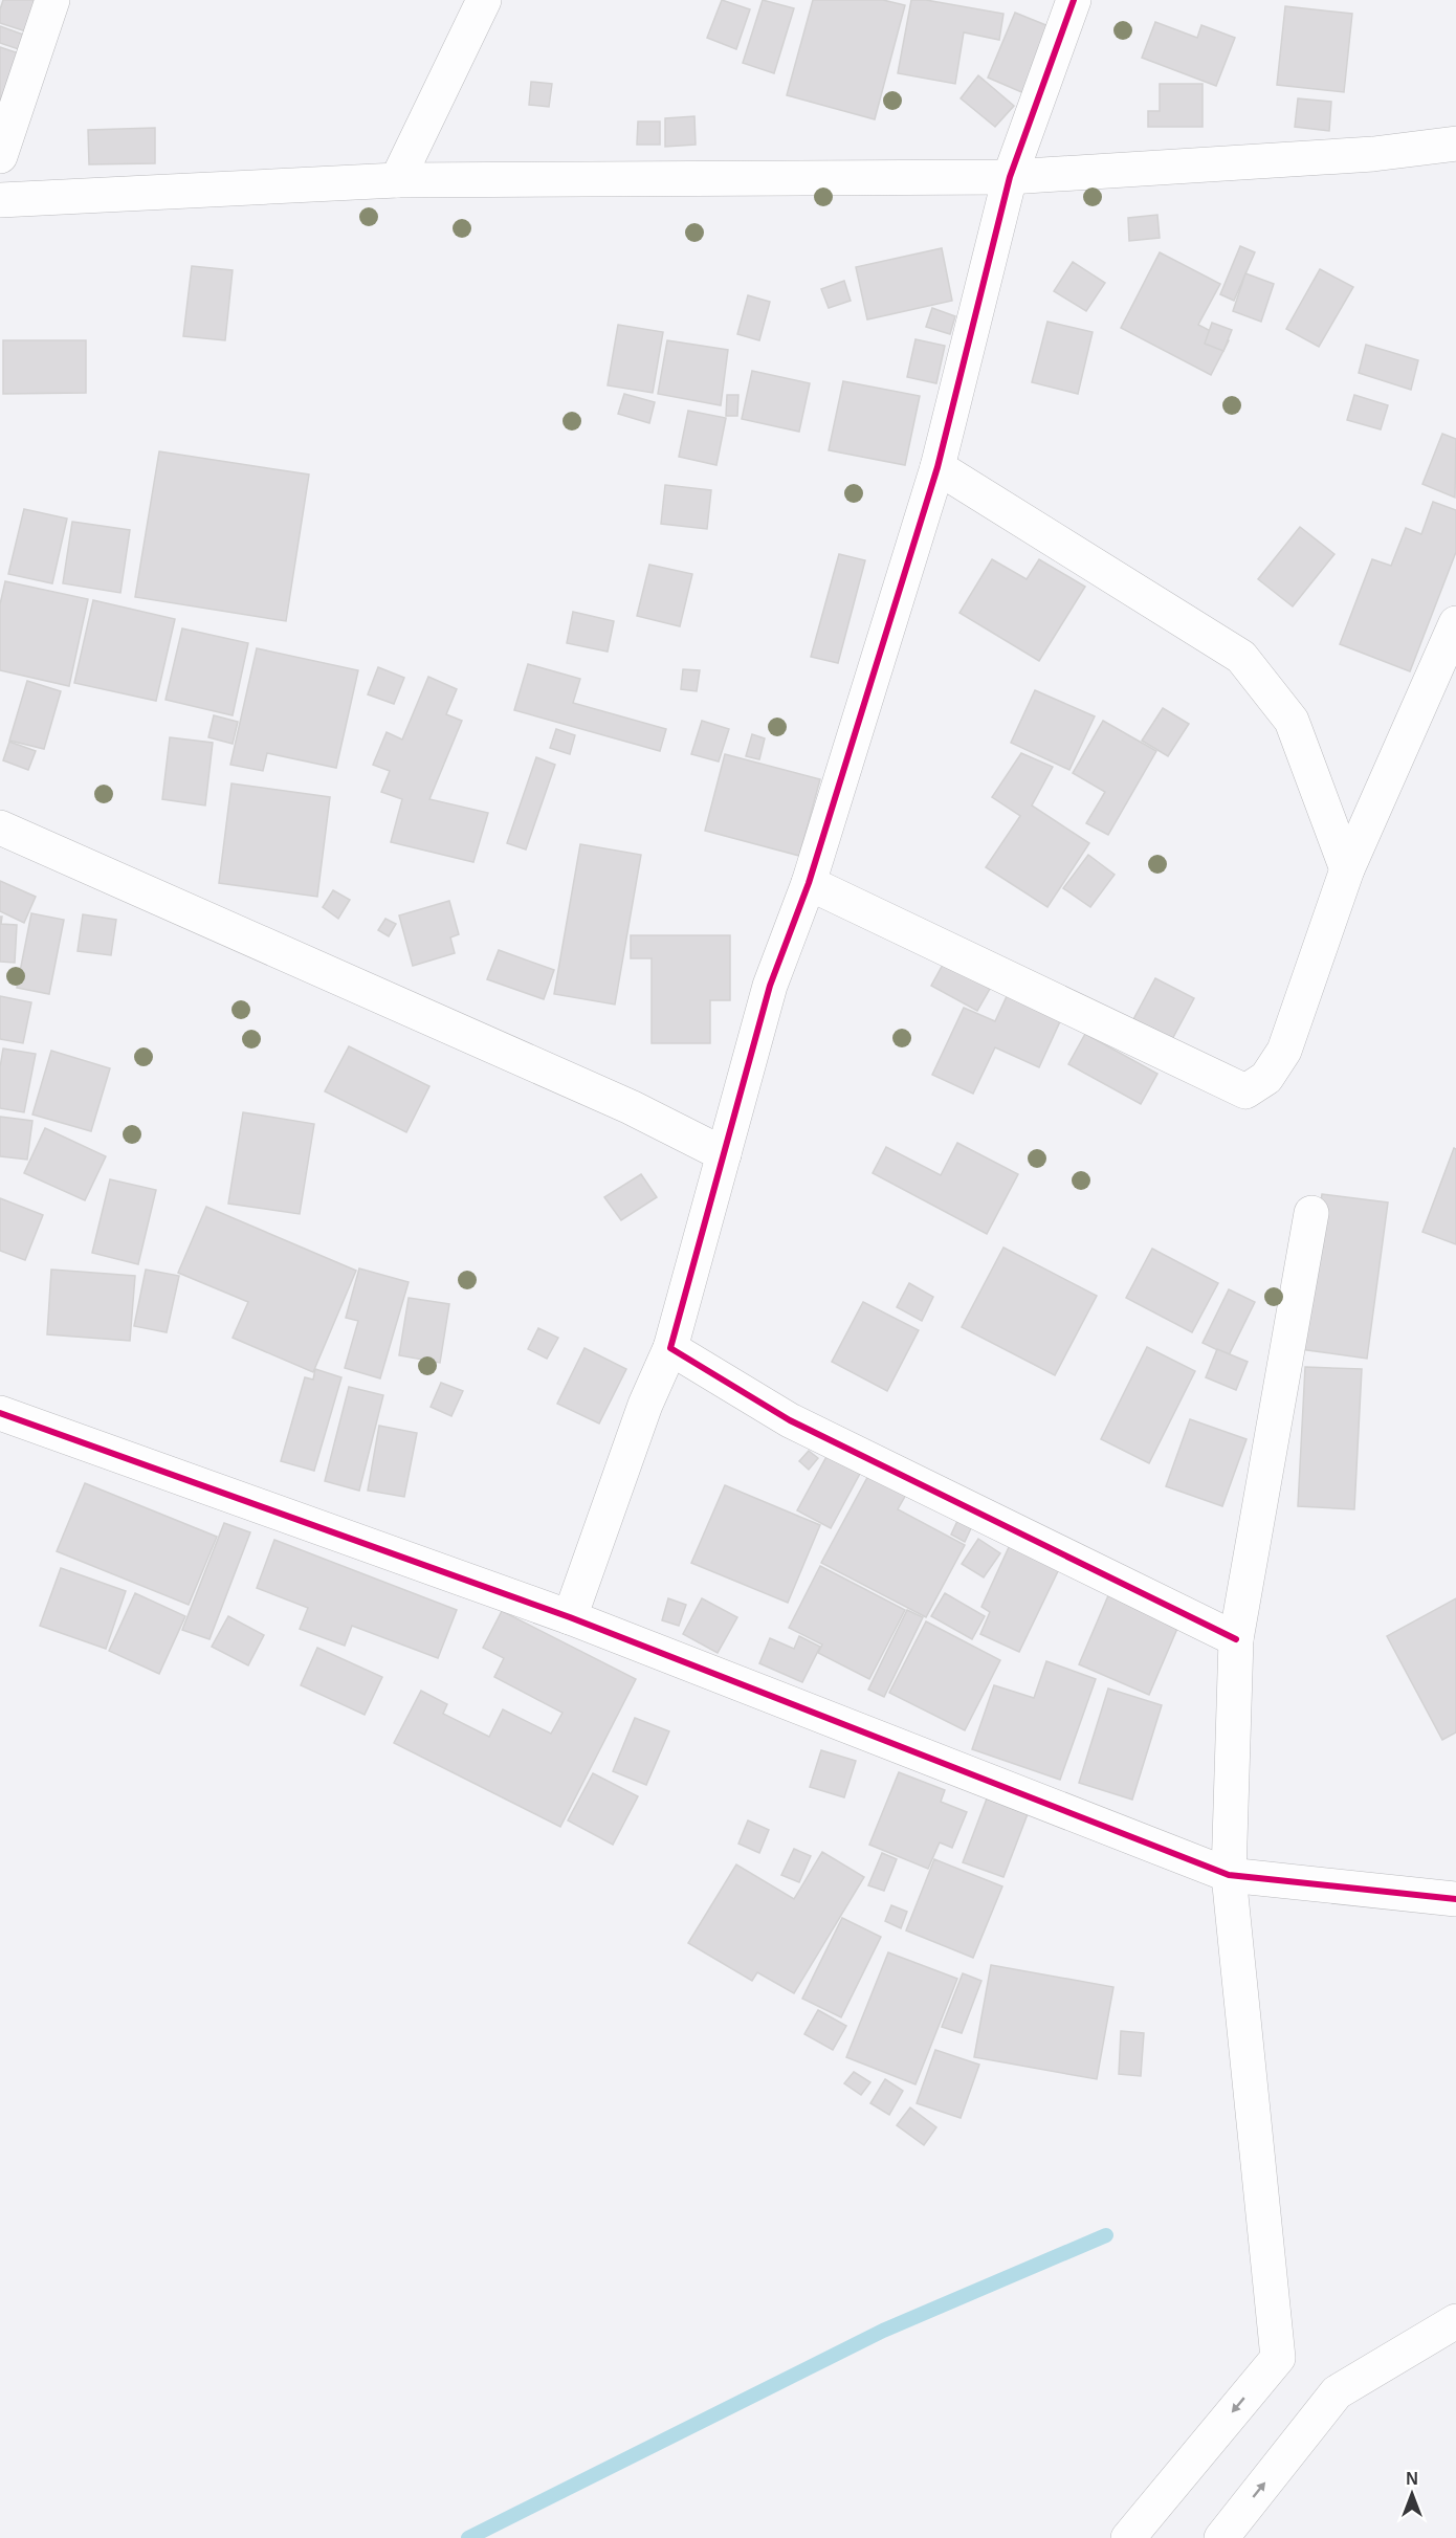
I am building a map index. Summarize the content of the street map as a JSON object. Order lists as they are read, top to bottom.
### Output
{
  "north": "top"
}
